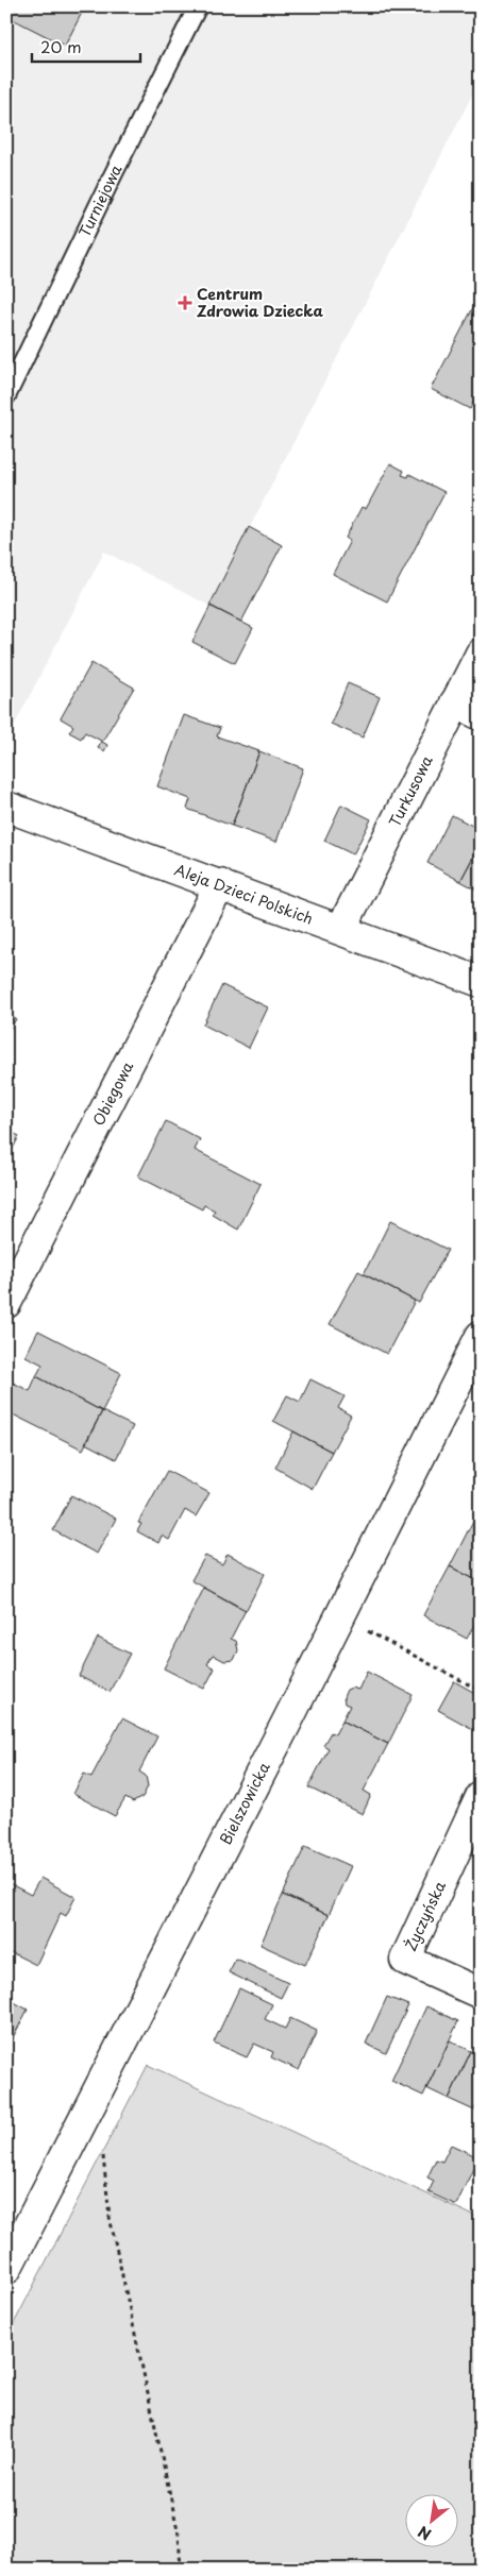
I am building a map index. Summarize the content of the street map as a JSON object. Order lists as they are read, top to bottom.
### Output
{
  "streets": {
    "street": [
      "Turkusowa",
      "Aleja Dzieci Polskich",
      "Obiegowa",
      "Bielszowicka",
      "Życzyńska"
    ],
    "lane": ["Turniejowa"]
  },
  "crossings": [
    ["Turkusowa", "Aleja Dzieci Polskich"],
    ["Aleja Dzieci Polskich", "Obiegowa"]
  ],
  "places": {
    "health": ["Centrum Zdrowia Dziecka"]
  },
  "scale_bar": "20 m",
  "north": "bottom left"
}
